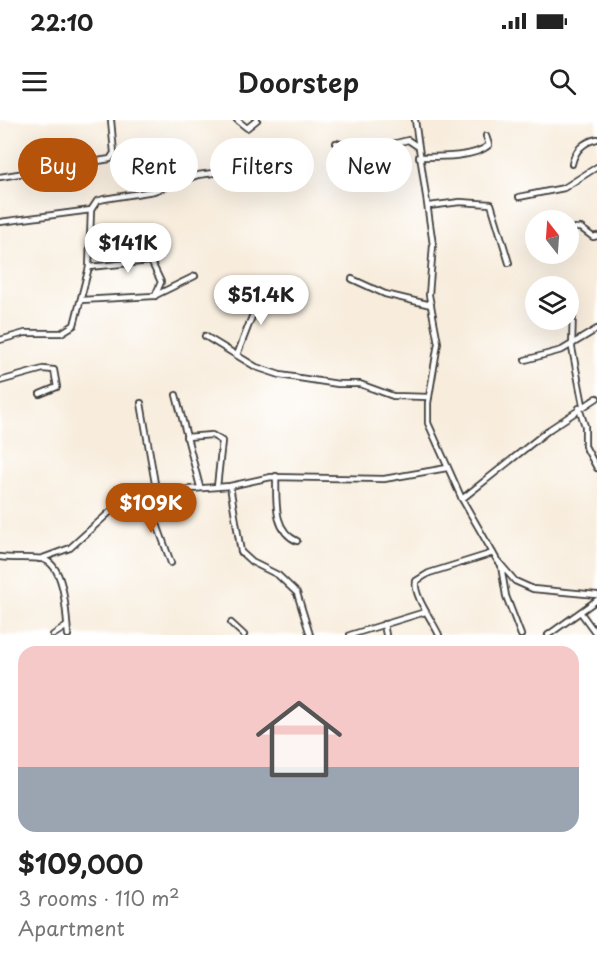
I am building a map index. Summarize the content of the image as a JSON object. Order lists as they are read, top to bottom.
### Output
{
  "north": "top",
  "page": {
    "status": "22:10",
    "header": "Doorstep",
    "chip": [
      "Buy",
      "Rent",
      "Filters",
      "New"
    ],
    "price": ["$141K", "$51.4K", "$109K"],
    "list": [
      {
        "name": "$109,000",
        "note": "3 rooms · 110 m² · Apartment"
      }
    ]
  }
}
